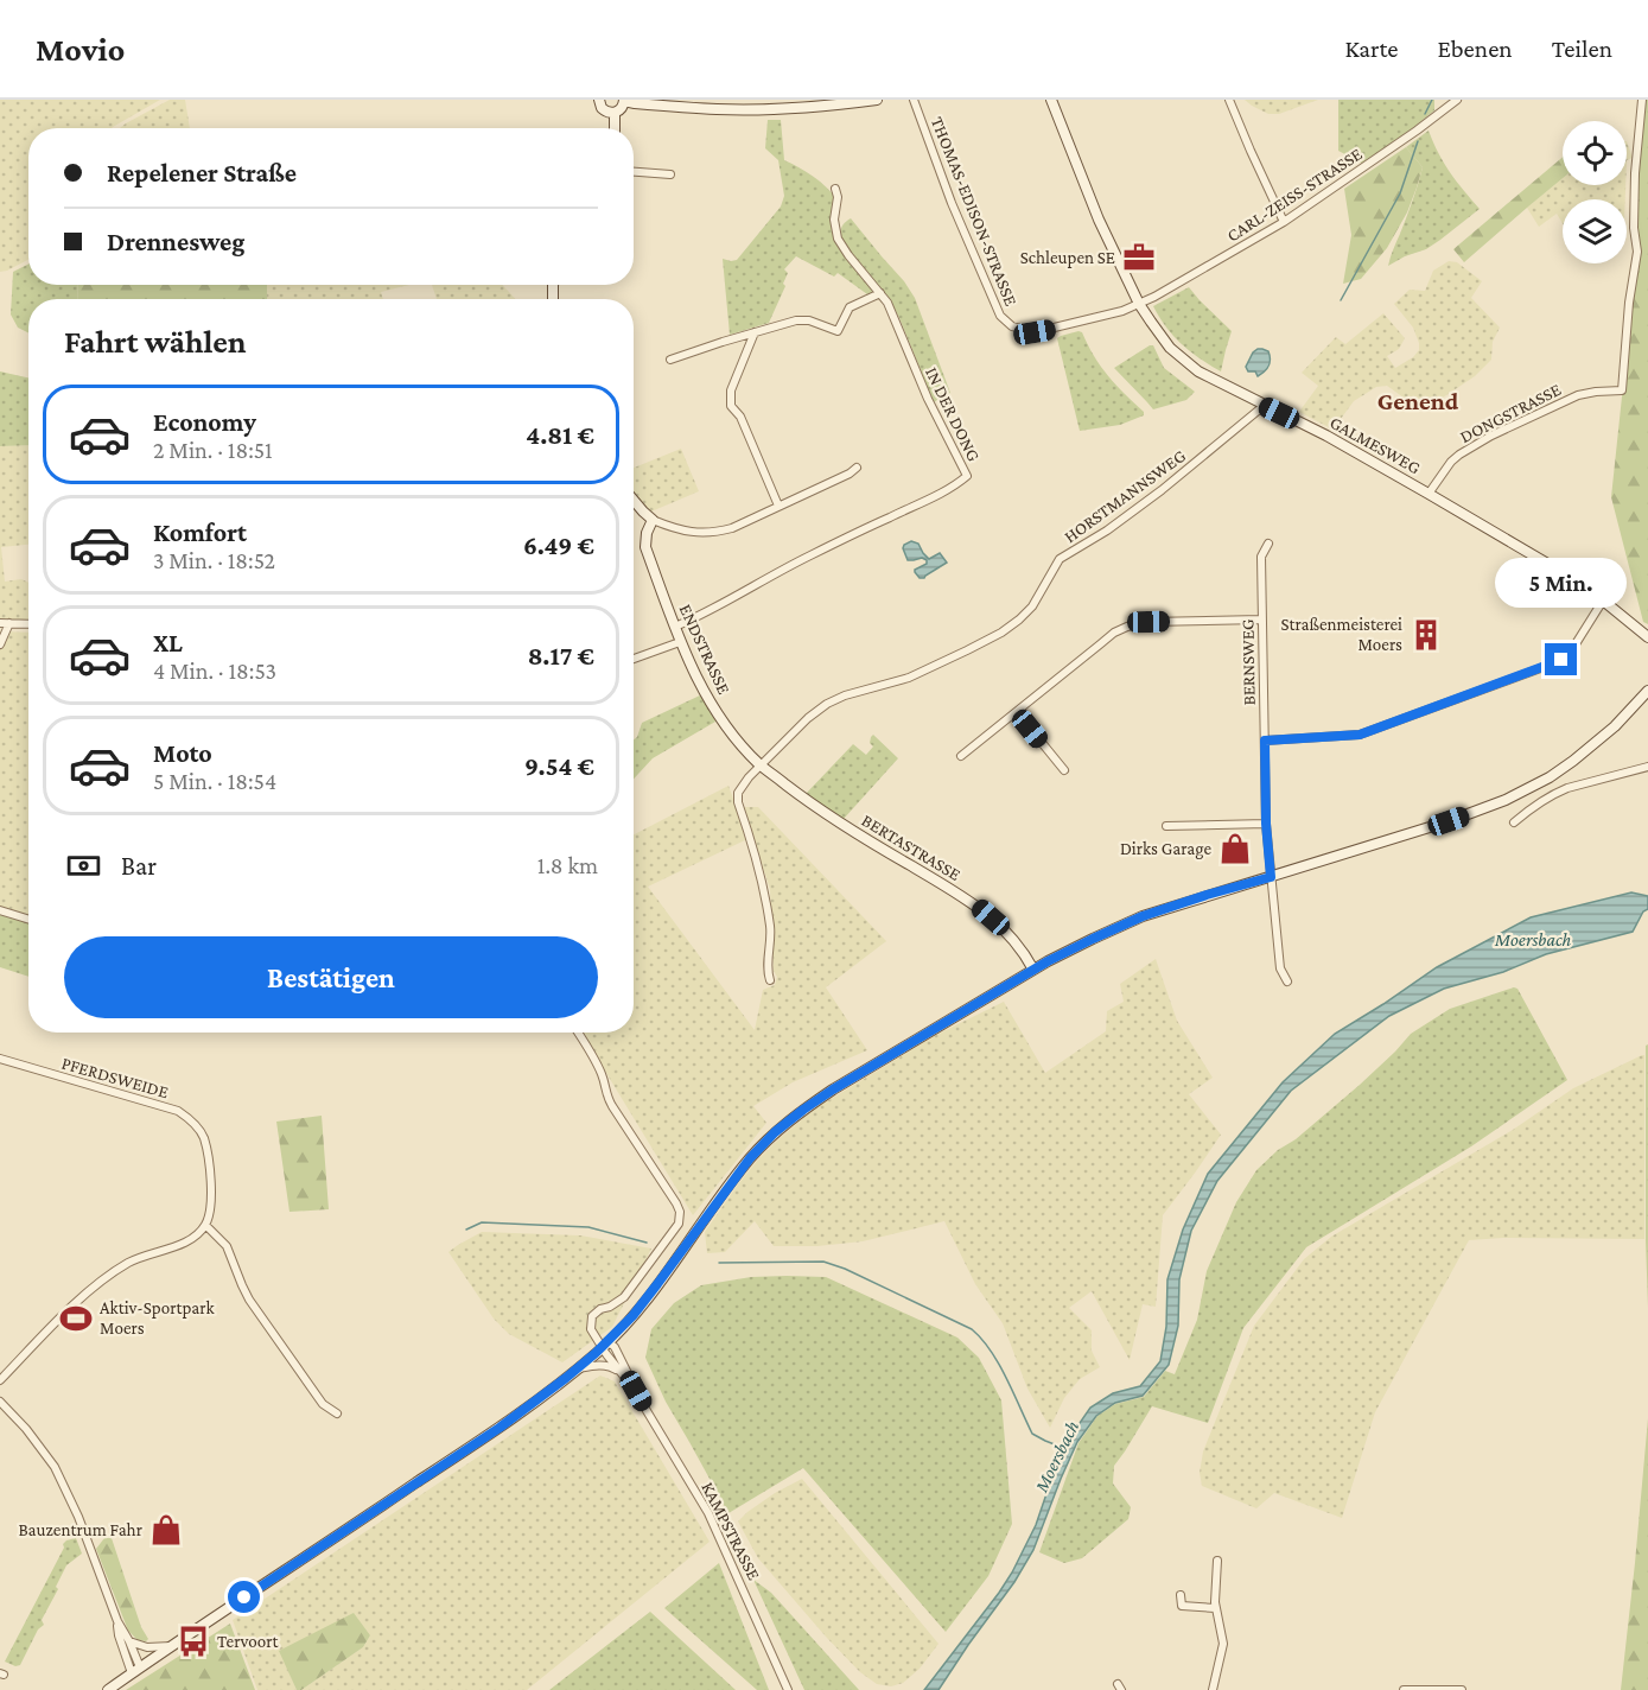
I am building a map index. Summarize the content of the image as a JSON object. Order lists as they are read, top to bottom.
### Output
{
  "streets": {
    "street": [
      "CARL-ZEISS-STRASSE",
      "THOMAS-EDISON-STRASSE",
      "DONGSTRASSE",
      "IN DER DONG",
      "GALMESWEG",
      "HORSTMANNSWEG",
      "ENDSTRASSE",
      "BERNSWEG",
      "BERTASTRASSE",
      "PFERDSWEIDE",
      "KAMPSTRASSE"
    ]
  },
  "crossings": [
    ["CARL-ZEISS-STRASSE", "THOMAS-EDISON-STRASSE"],
    ["CARL-ZEISS-STRASSE", "GALMESWEG"],
    ["THOMAS-EDISON-STRASSE", "GALMESWEG"],
    ["DONGSTRASSE", "GALMESWEG"],
    ["IN DER DONG", "ENDSTRASSE"],
    ["GALMESWEG", "HORSTMANNSWEG"],
    ["HORSTMANNSWEG", "ENDSTRASSE"],
    ["HORSTMANNSWEG", "BERTASTRASSE"],
    ["ENDSTRASSE", "BERTASTRASSE"]
  ],
  "districts": ["Genend"],
  "water": ["Moersbach"],
  "places": {
    "office": ["Schleupen SE"],
    "building": ["Straßenmeisterei Moers"],
    "shop": ["Dirks Garage", "Bauzentrum Fahr"],
    "sports": ["Aktiv-Sportpark Moers"],
    "bus stop": ["Tervoort"]
  },
  "page": {
    "header": "Movio",
    "nav": ["Karte", "Ebenen", "Teilen"],
    "banner": ["Repelener Straße", "Drennesweg"],
    "heading": "Fahrt wählen",
    "list": [
      {
        "name": "Economy",
        "note": "2 Min. · 18:51",
        "value": "4.81 €"
      },
      {
        "name": "Komfort",
        "note": "3 Min. · 18:52",
        "value": "6.49 €"
      },
      {
        "name": "XL",
        "note": "4 Min. · 18:53",
        "value": "8.17 €"
      },
      {
        "name": "Moto",
        "note": "5 Min. · 18:54",
        "value": "9.54 €"
      }
    ],
    "bubble": "5 Min.",
    "pay": ["Bar", "1.8 km"],
    "buttons": "Bestätigen"
  }
}
